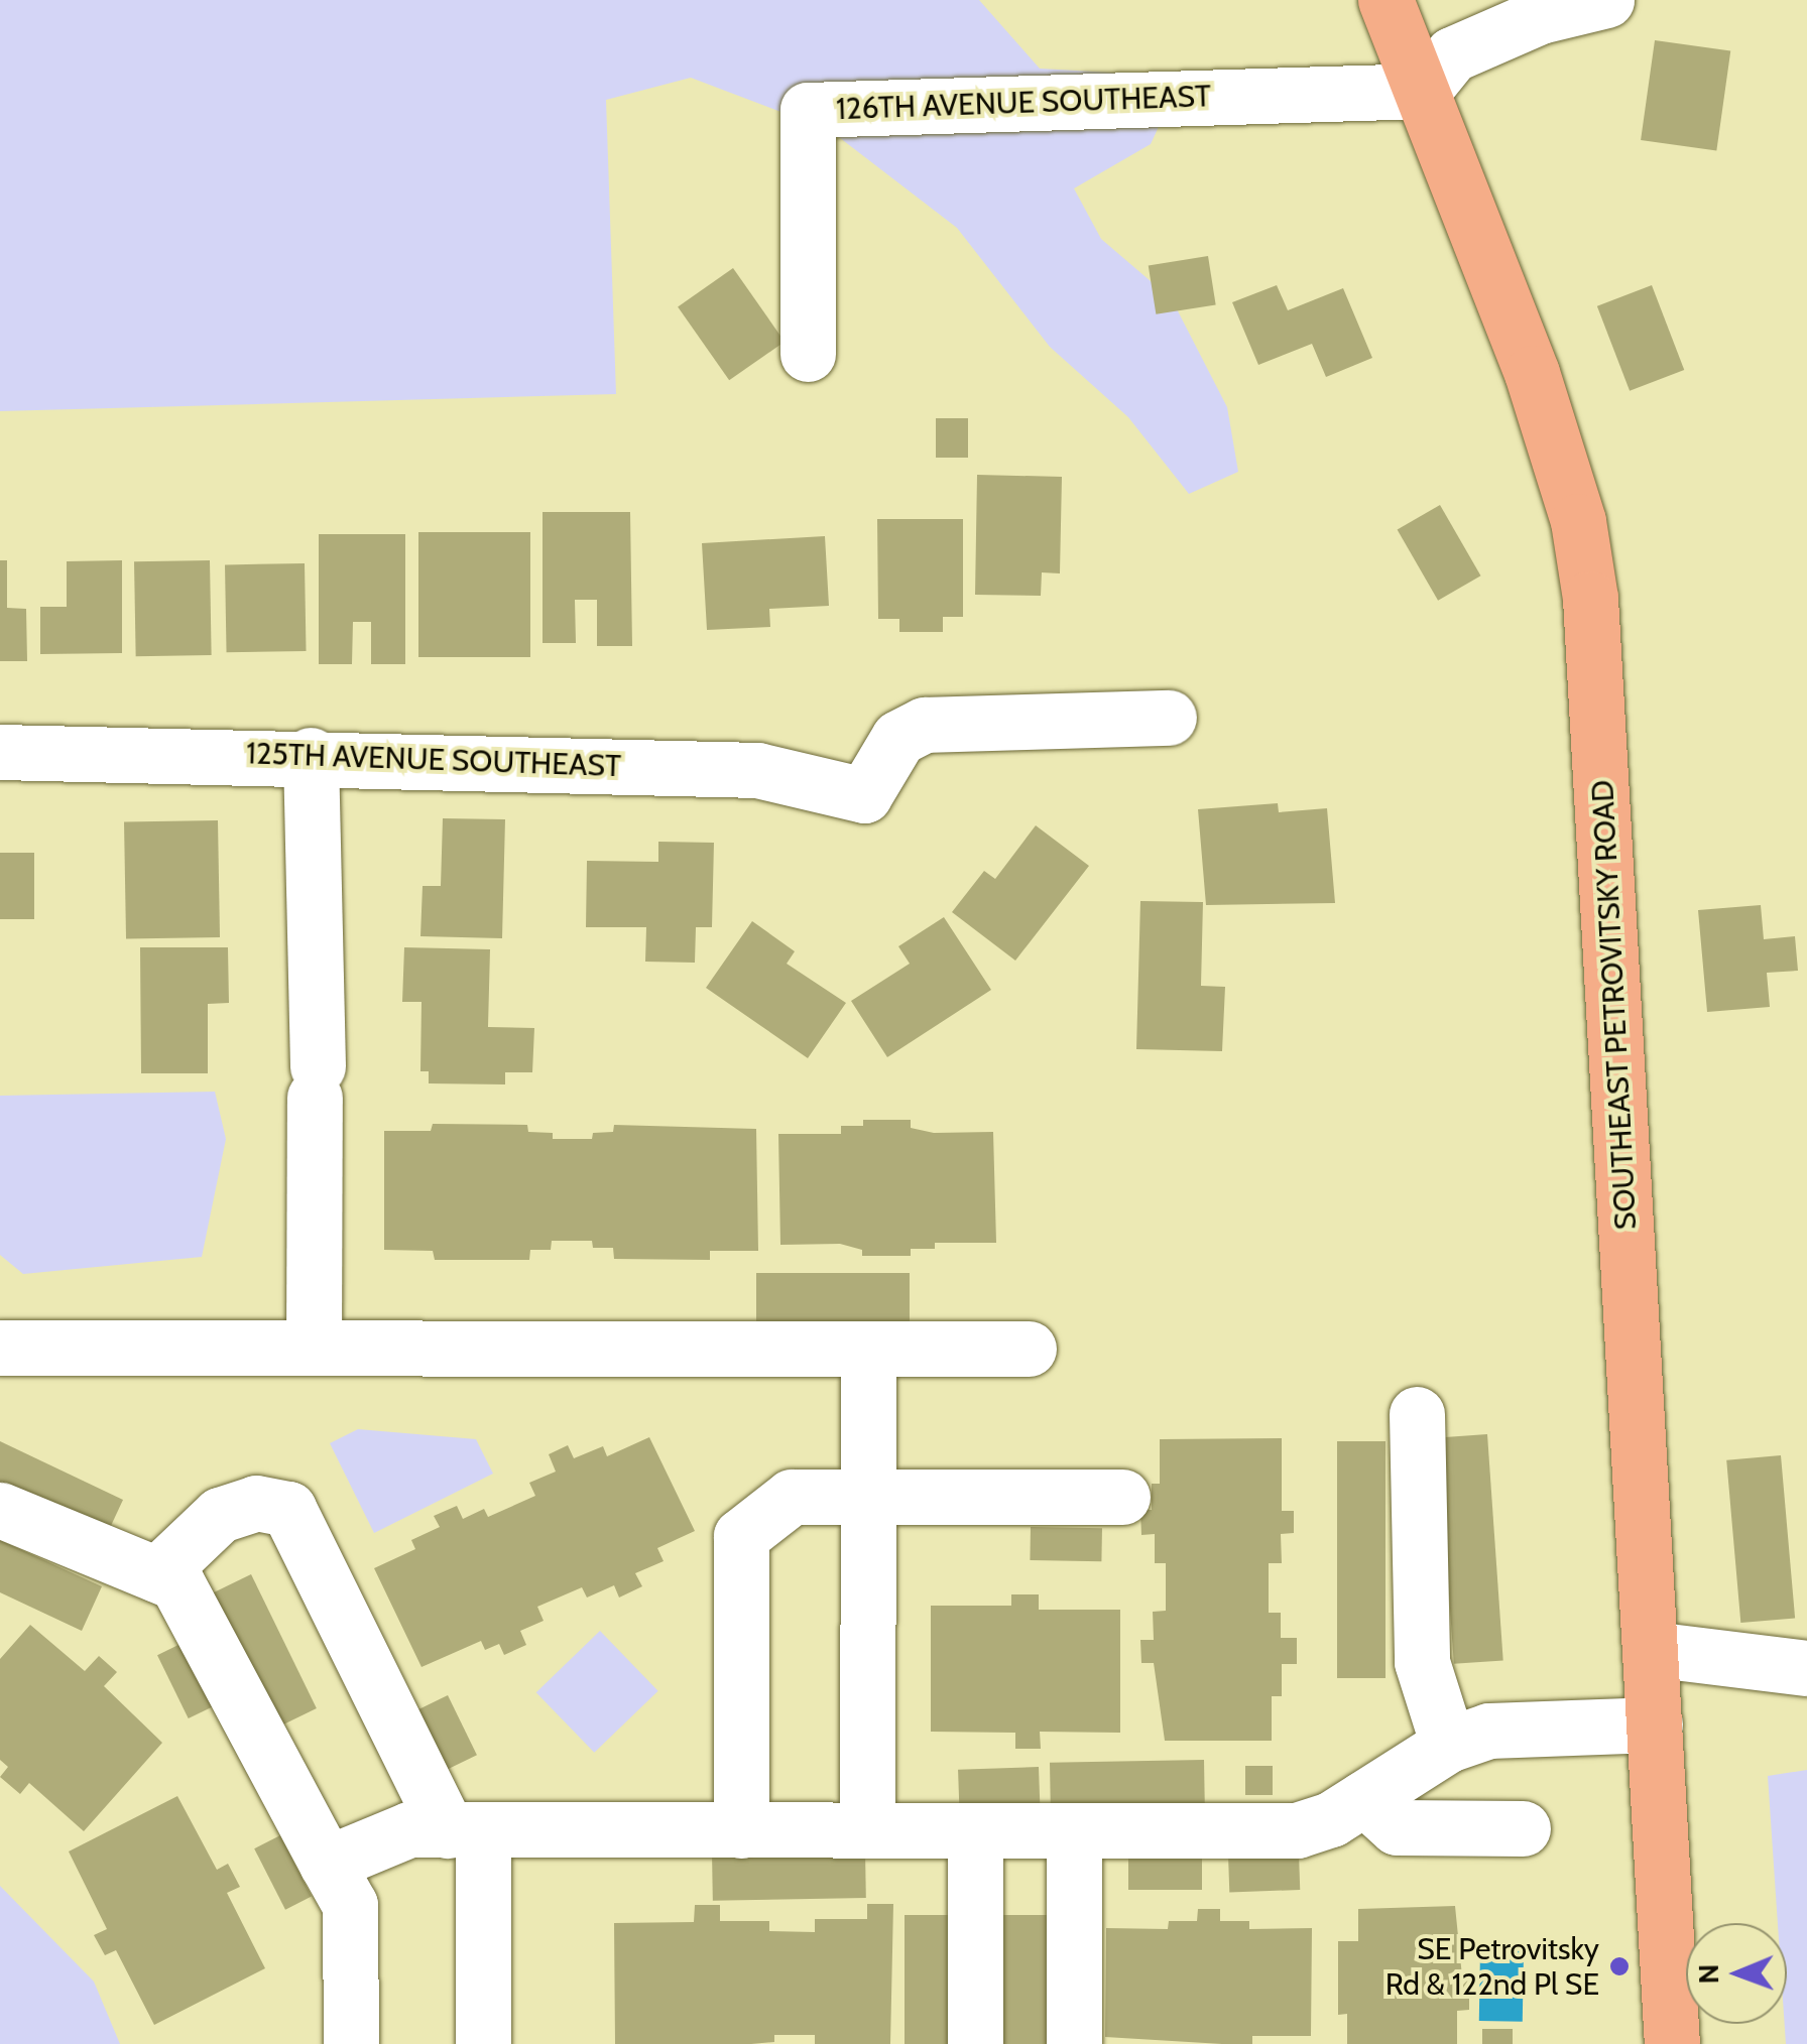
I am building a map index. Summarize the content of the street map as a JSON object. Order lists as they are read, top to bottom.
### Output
{
  "streets": {
    "main road": ["SOUTHEAST PETROVITSKY ROAD"],
    "street": ["126TH AVENUE SOUTHEAST", "125TH AVENUE SOUTHEAST"]
  },
  "crossings": [
    ["126TH AVENUE SOUTHEAST", "SOUTHEAST PETROVITSKY ROAD"]
  ],
  "places": ["SE Petrovitsky Rd & 122nd Pl SE"],
  "north": "left"
}
